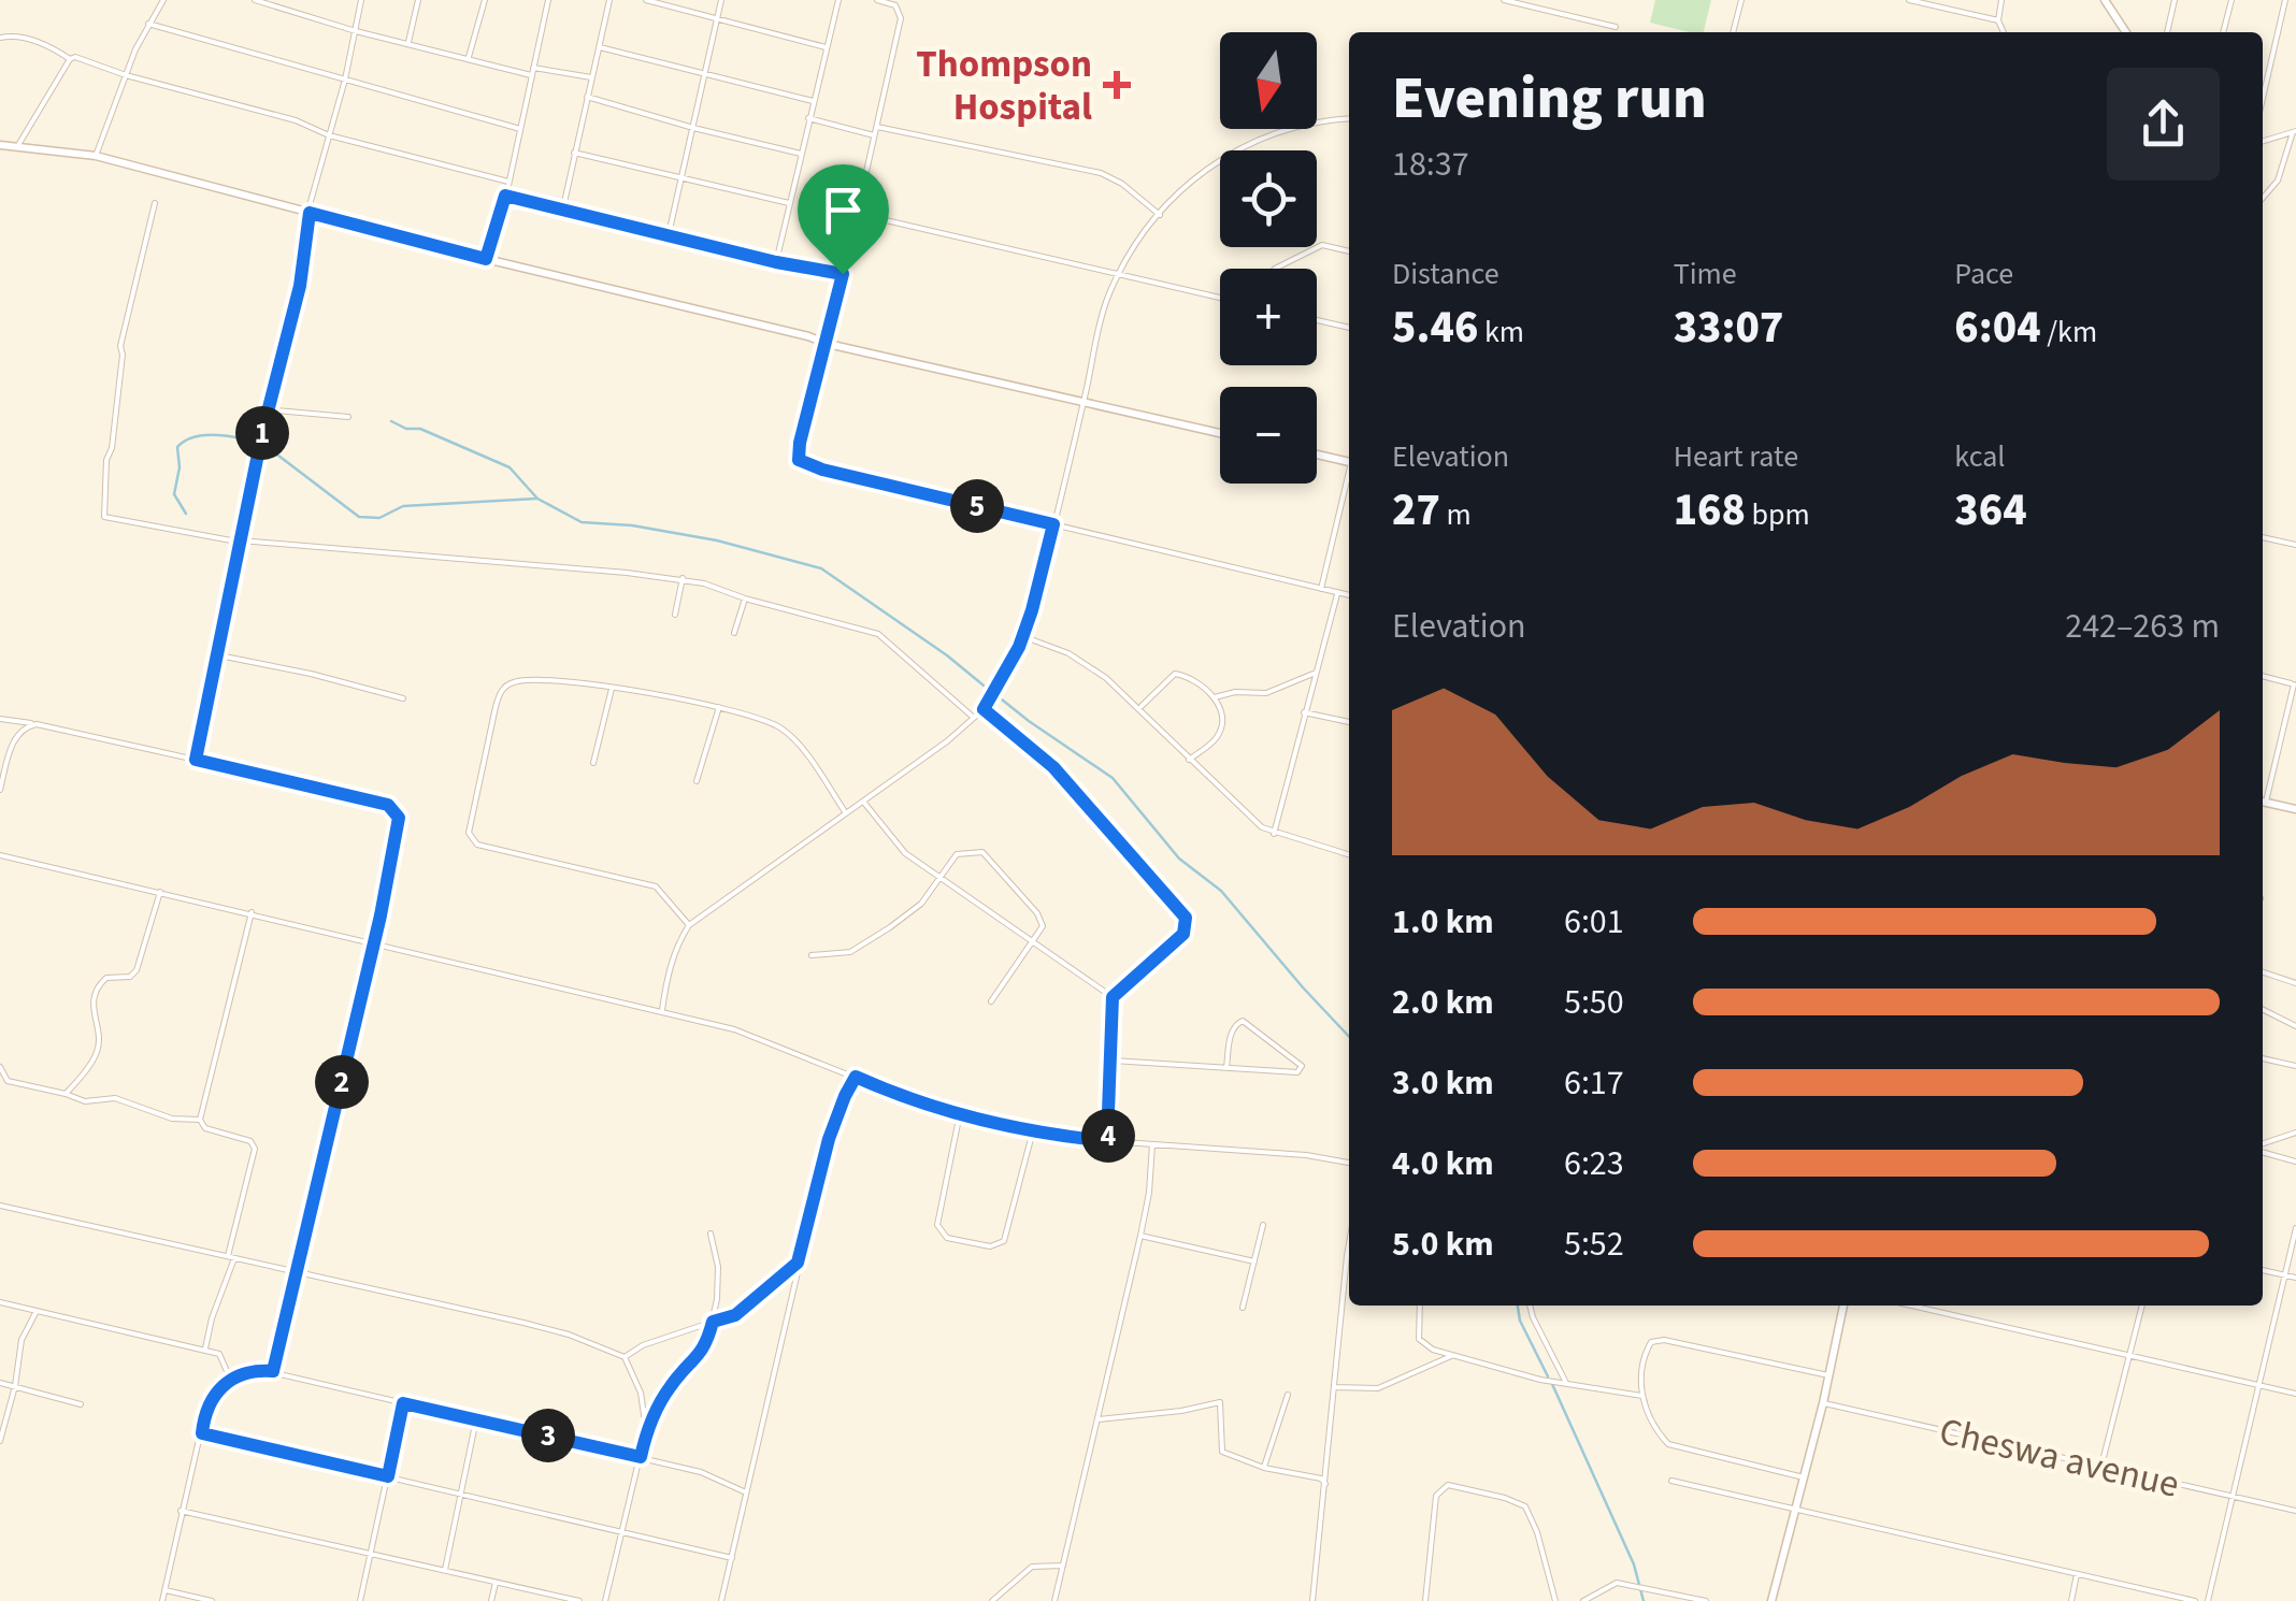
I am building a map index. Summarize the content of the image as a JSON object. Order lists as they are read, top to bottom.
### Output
{
  "streets": {
    "street": ["Cheswa avenue"]
  },
  "places": {
    "health": ["Thompson Hospital"]
  },
  "north": "bottom",
  "page": {
    "map_buttons": ["+", "−"],
    "heading": ["Evening run", "18:37"],
    "stats": [
      ["Distance", "5.46 km"],
      ["Time", "33:07"],
      ["Pace", "6:04 /km"],
      ["Elevation", "27 m"],
      ["Heart rate", "168 bpm"],
      ["kcal", "364"]
    ],
    "pins": [
      "1",
      "5",
      "2",
      "4",
      "3"
    ],
    "chart": ["Elevation", "242–263 m"],
    "list": [
      {
        "name": "1.0 km",
        "note": "6:01"
      },
      {
        "name": "2.0 km",
        "note": "5:50"
      },
      {
        "name": "3.0 km",
        "note": "6:17"
      },
      {
        "name": "4.0 km",
        "note": "6:23"
      },
      {
        "name": "5.0 km",
        "note": "5:52"
      }
    ]
  }
}
